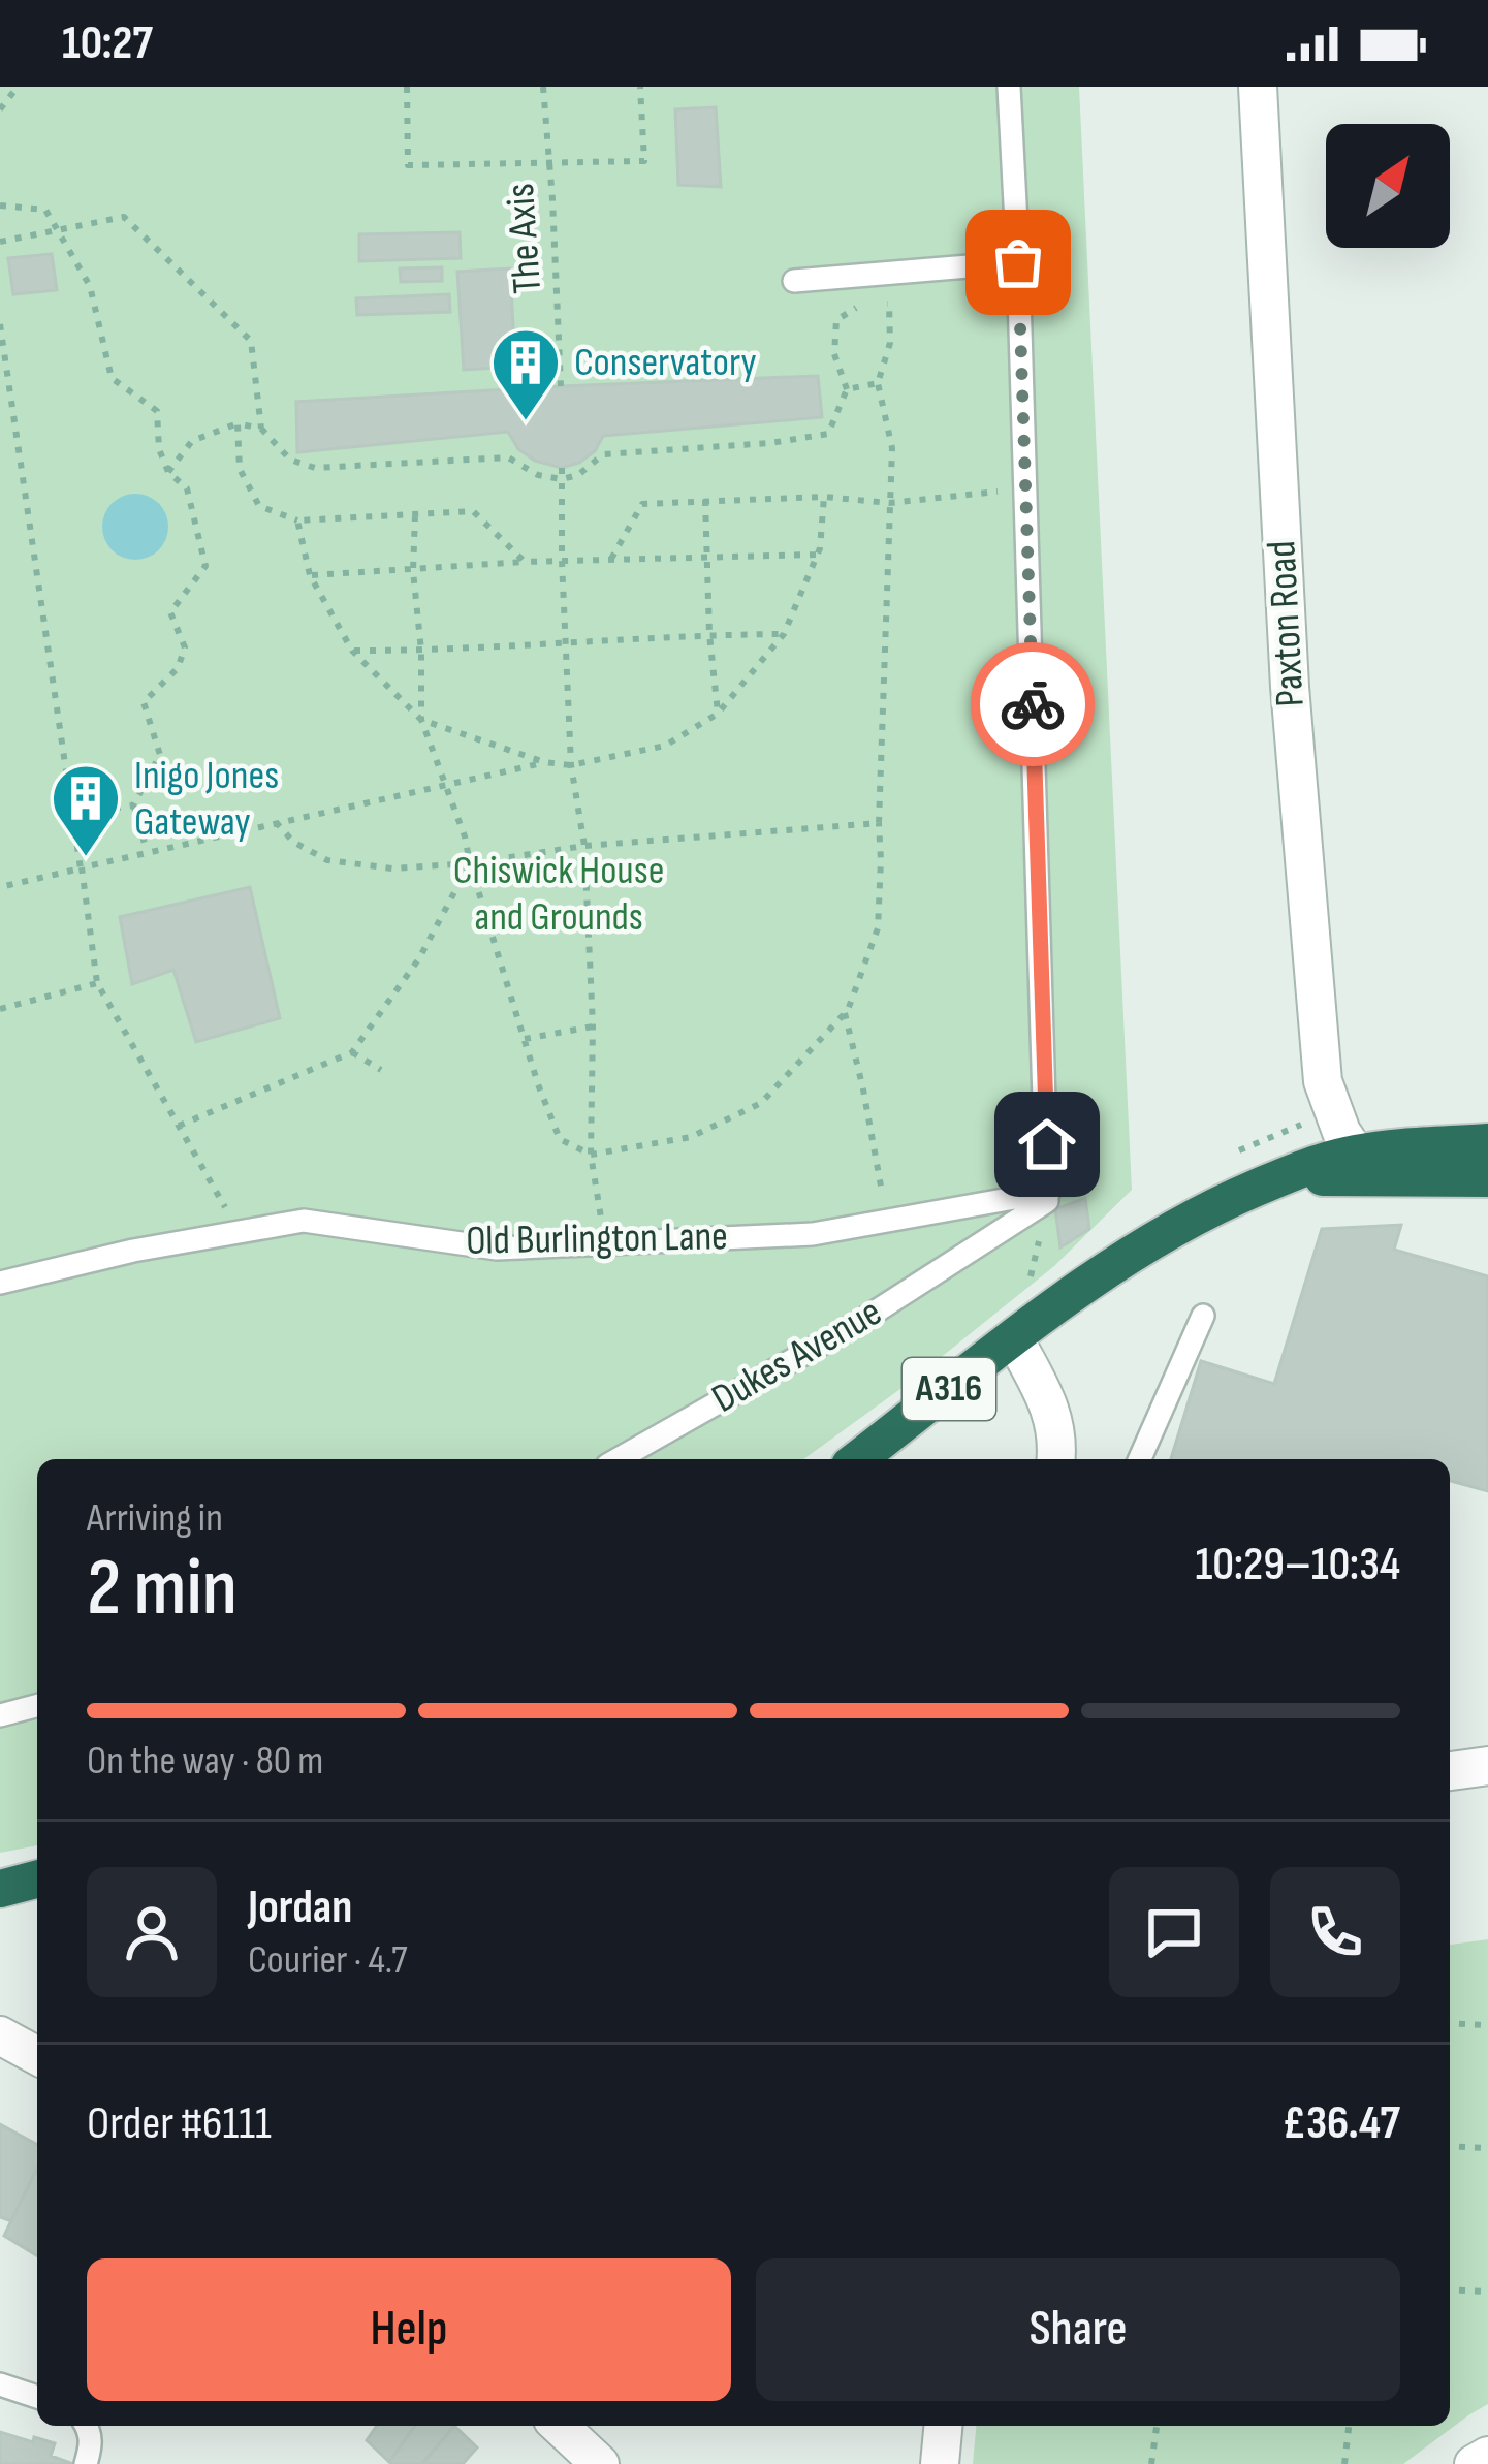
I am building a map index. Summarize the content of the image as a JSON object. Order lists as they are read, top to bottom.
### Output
{
  "streets": {
    "highway": ["A316"],
    "street": ["Paxton Road"],
    "lane": ["Old Burlington Lane", "Dukes Avenue"],
    "path": ["The Axis"]
  },
  "crossings": [
    ["Paxton Road", "A316"],
    ["Old Burlington Lane", "Dukes Avenue"]
  ],
  "parks": ["Chiswick House and Grounds"],
  "places": {
    "building": ["Conservatory", "Inigo Jones Gateway"]
  },
  "north": "top right",
  "page": {
    "status": "10:27",
    "heading": ["2 min", "Arriving in", "10:29–10:34"],
    "panel": [
      "Jordan",
      "Courier · 4.7",
      "Order #6111",
      "£36.47"
    ],
    "bar": "On the way · 80 m",
    "buttons": ["Help", "Share"]
  }
}
